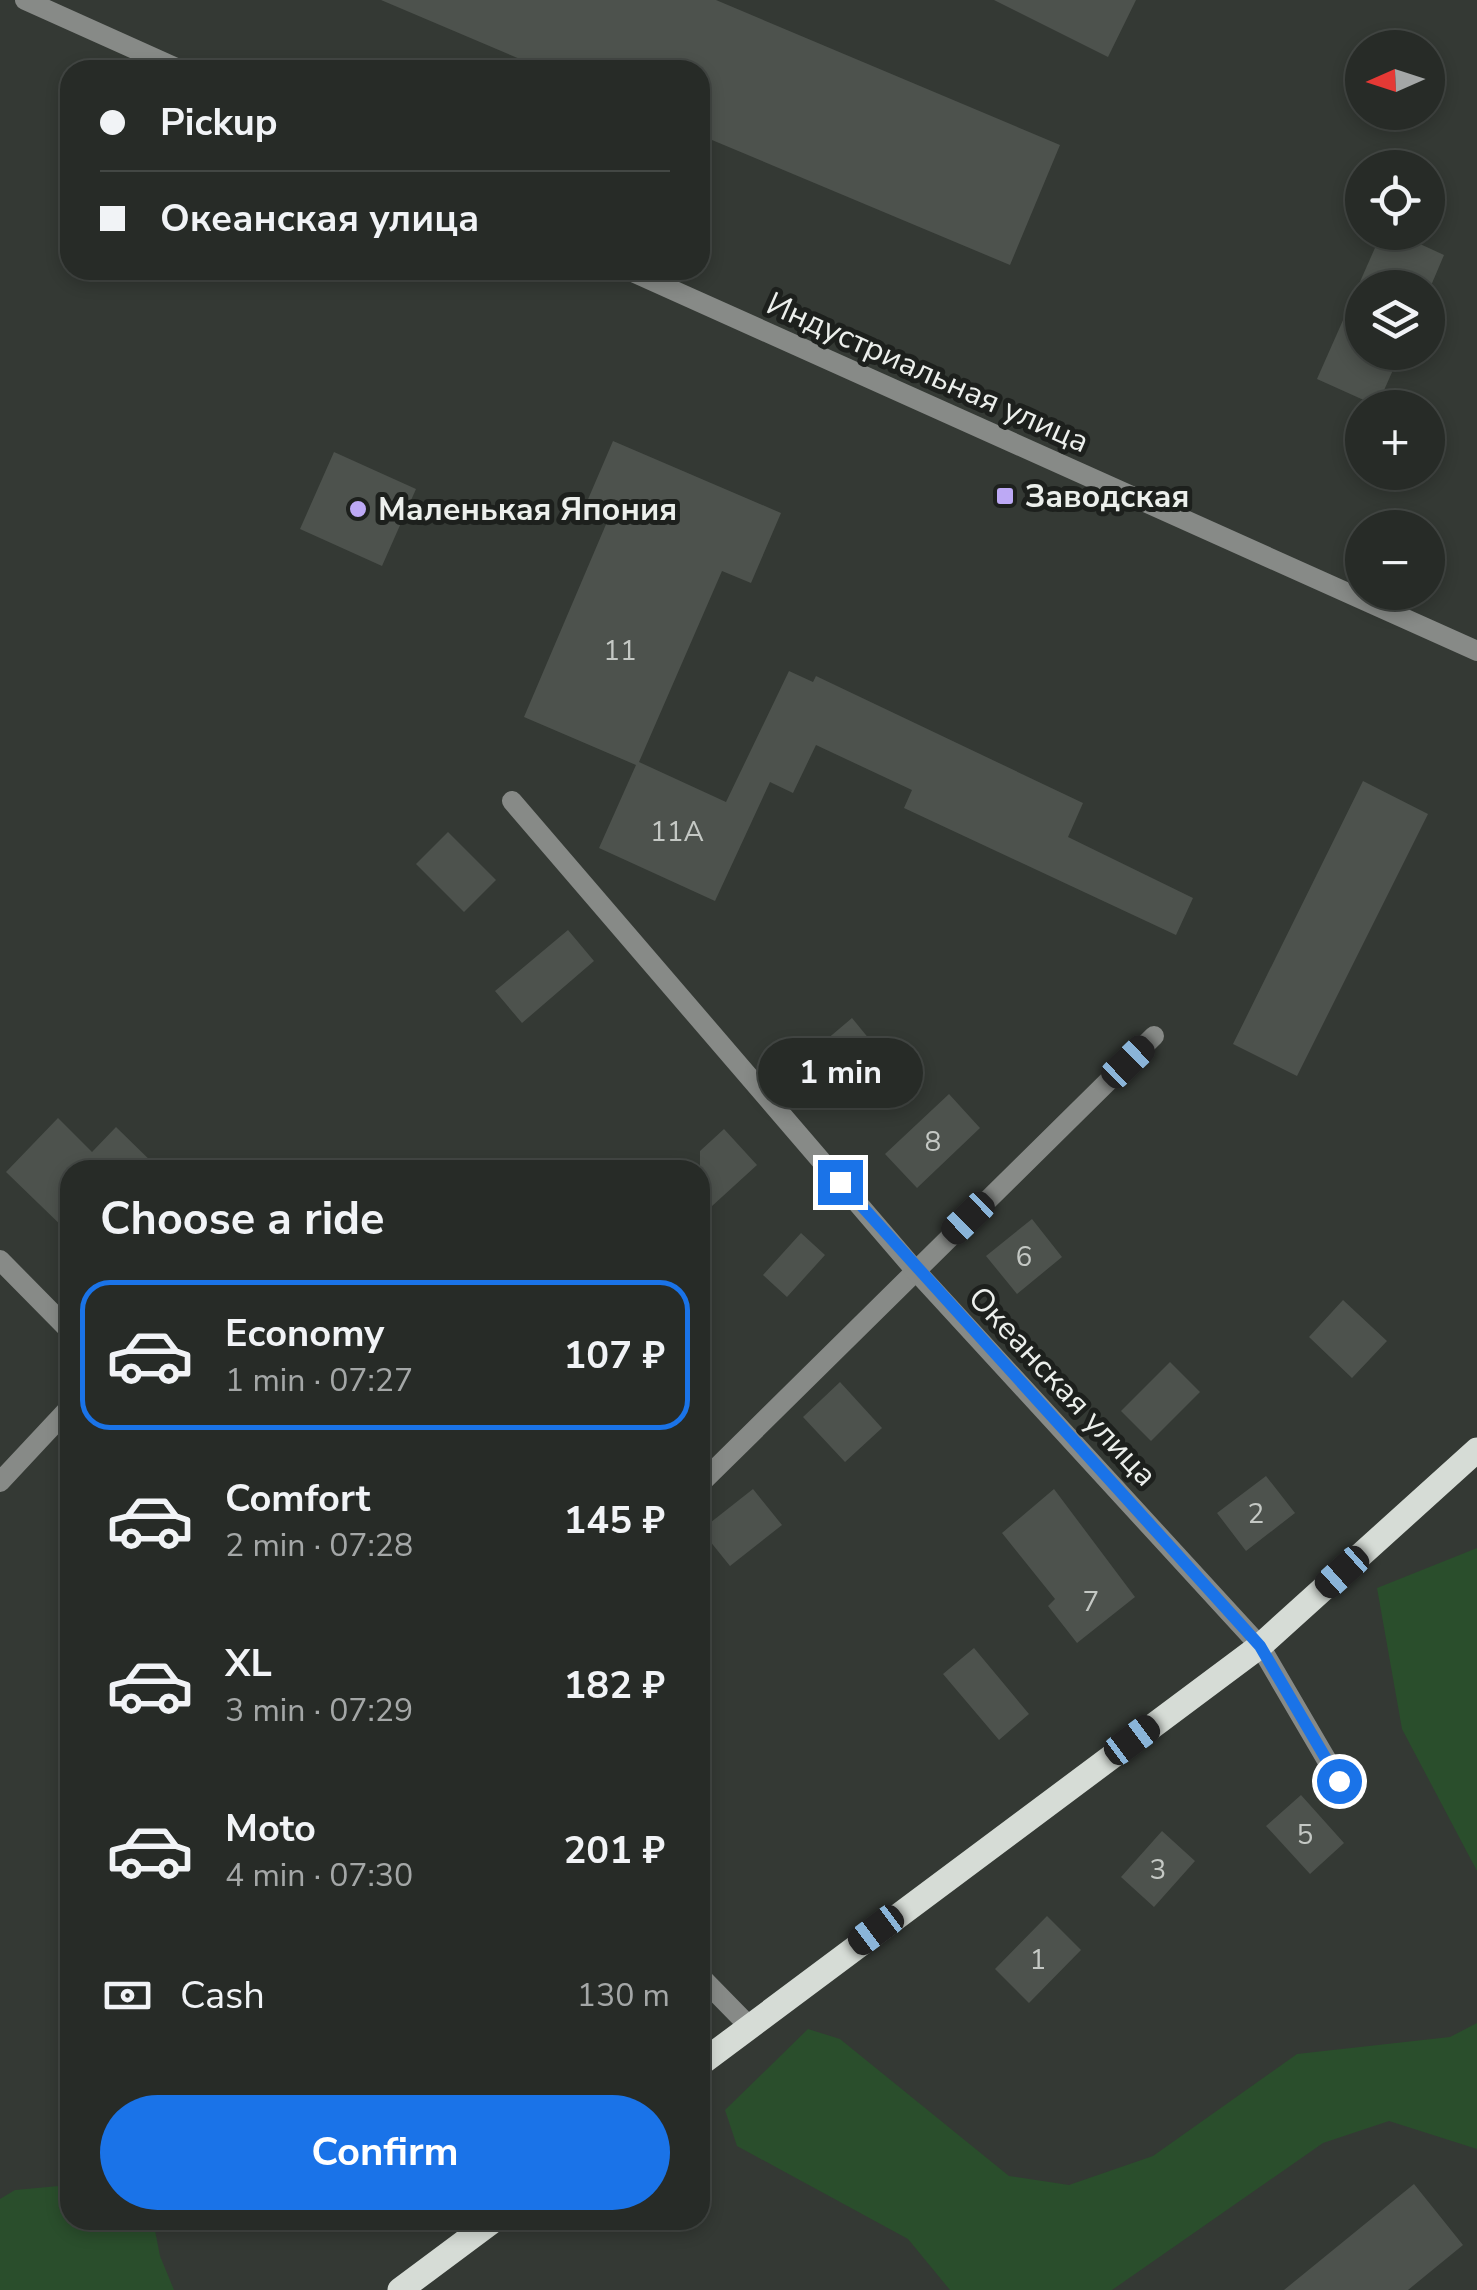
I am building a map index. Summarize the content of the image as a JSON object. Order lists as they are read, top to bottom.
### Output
{
  "streets": {
    "street": ["Индустриальная улица", "Океанская улица"]
  },
  "places": {
    "transit": ["Заводская"],
    "other": ["Маленькая Япония"]
  },
  "house_numbers": [
    "11",
    "11А",
    "8",
    "6",
    "2",
    "7",
    "5",
    "3",
    "1"
  ],
  "north": "left",
  "page": {
    "map_buttons": ["+", "−"],
    "banner": ["Pickup", "Океанская улица"],
    "bubble": "1 min",
    "heading": "Choose a ride",
    "list": [
      {
        "name": "Economy",
        "note": "1 min · 07:27",
        "value": "107 ₽"
      },
      {
        "name": "Comfort",
        "note": "2 min · 07:28",
        "value": "145 ₽"
      },
      {
        "name": "XL",
        "note": "3 min · 07:29",
        "value": "182 ₽"
      },
      {
        "name": "Moto",
        "note": "4 min · 07:30",
        "value": "201 ₽"
      }
    ],
    "pay": ["Cash", "130 m"],
    "buttons": "Confirm"
  }
}
